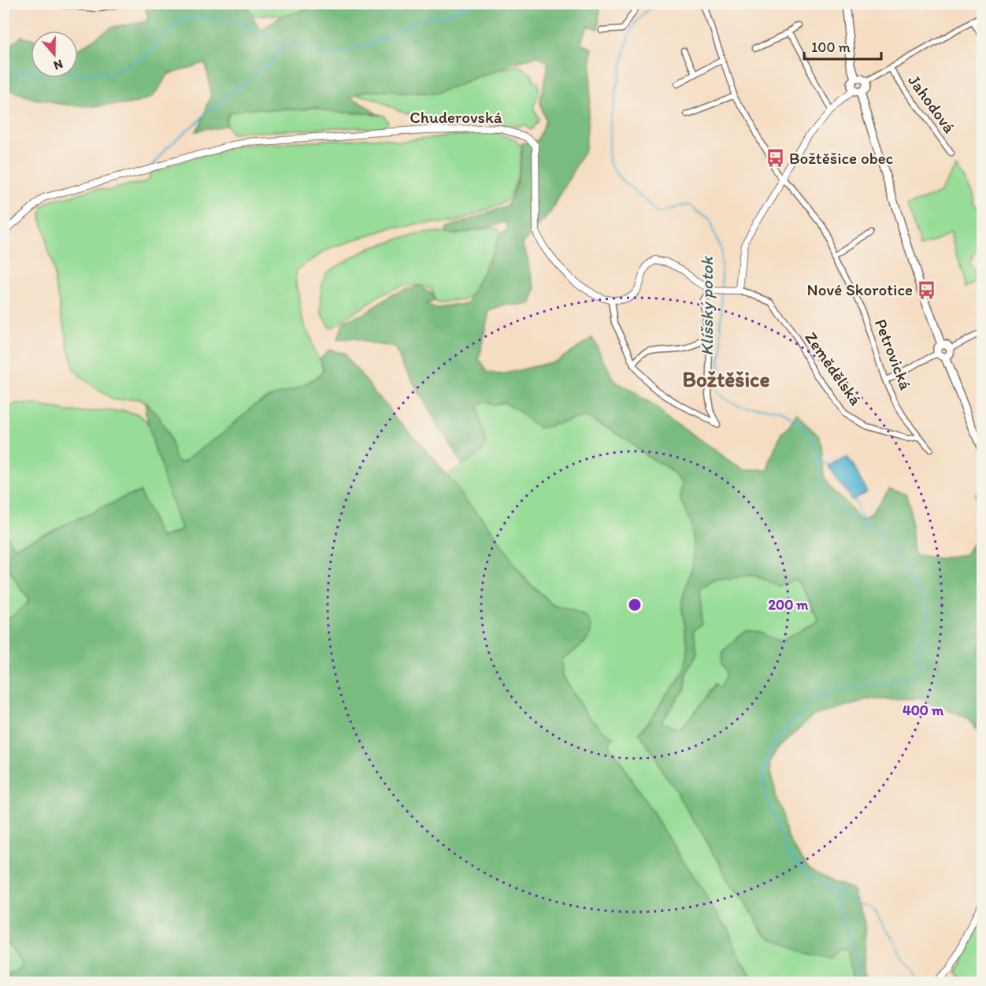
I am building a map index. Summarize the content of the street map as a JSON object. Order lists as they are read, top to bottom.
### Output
{
  "streets": {
    "street": [
      "Jahodová",
      "Chuderovská",
      "Petrovická",
      "Zemědělská"
    ]
  },
  "crossings": [
    ["Petrovická", "Zemědělská"]
  ],
  "districts": ["Božtěšice"],
  "water": ["Klíšský potok"],
  "places": {
    "bus stop": ["Božtěšice obec", "Nové Skorotice"]
  },
  "scale_bar": "100 m",
  "north": "bottom",
  "rings": ["200 m", "400 m"]
}
